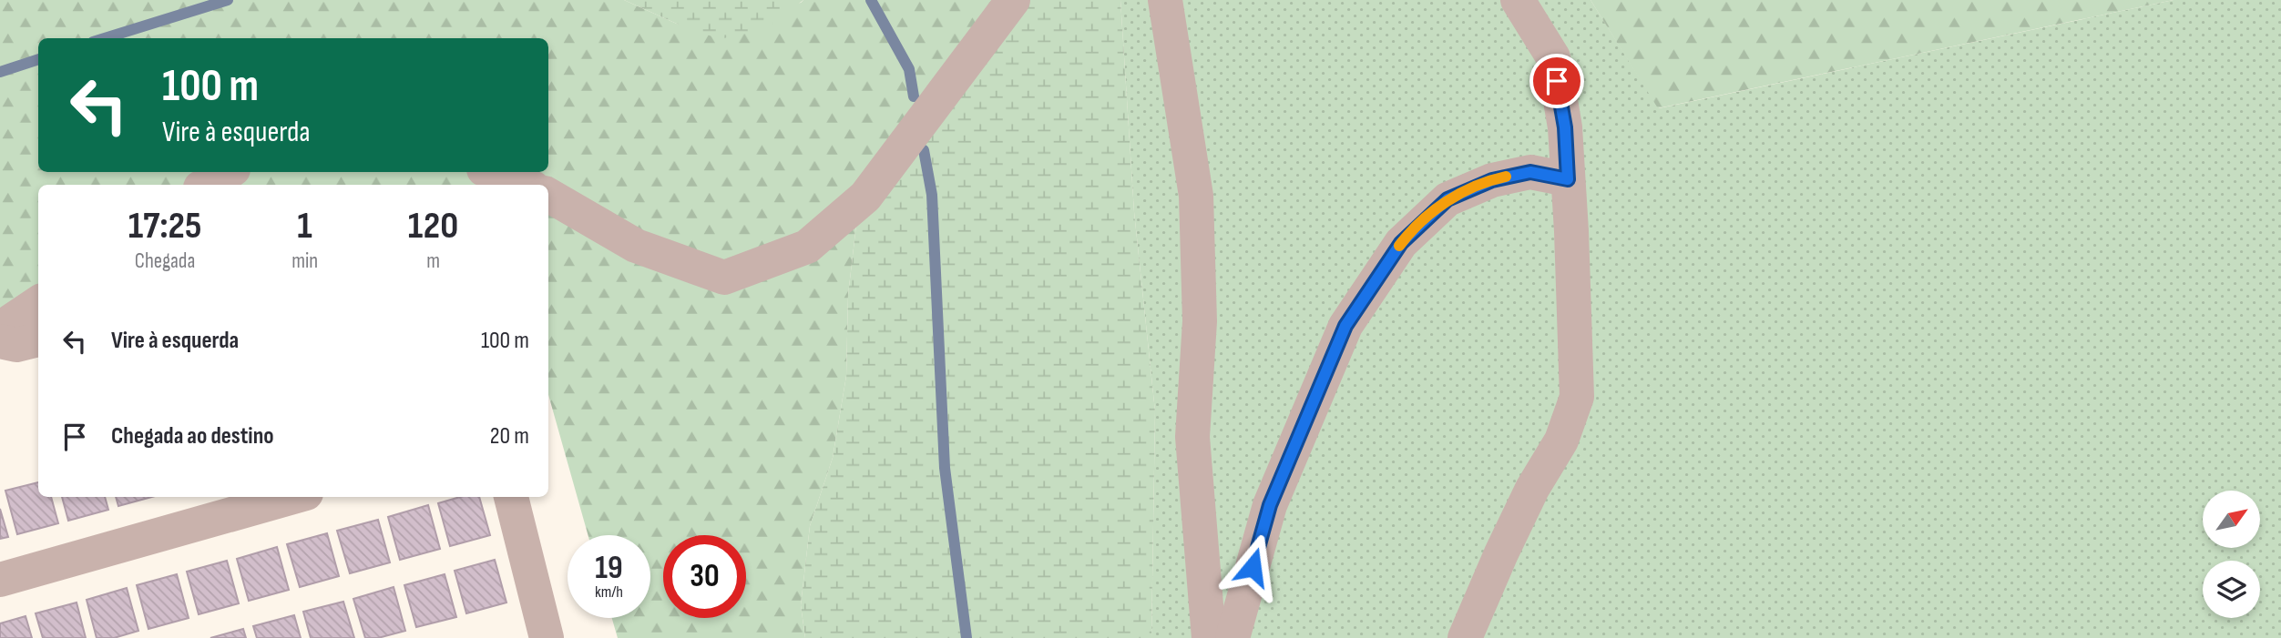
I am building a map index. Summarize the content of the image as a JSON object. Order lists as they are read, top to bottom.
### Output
{
  "north": "top right",
  "page": {
    "turn": ["100 m", "Vire à esquerda"],
    "eta": [
      "17:25",
      "Chegada",
      "1",
      "min",
      "120",
      "m"
    ],
    "list": [
      {
        "name": "Vire à esquerda",
        "value": "100 m"
      },
      {
        "name": "Chegada ao destino",
        "value": "20 m"
      }
    ],
    "speed": "19 km/h",
    "limit": "30"
  }
}
